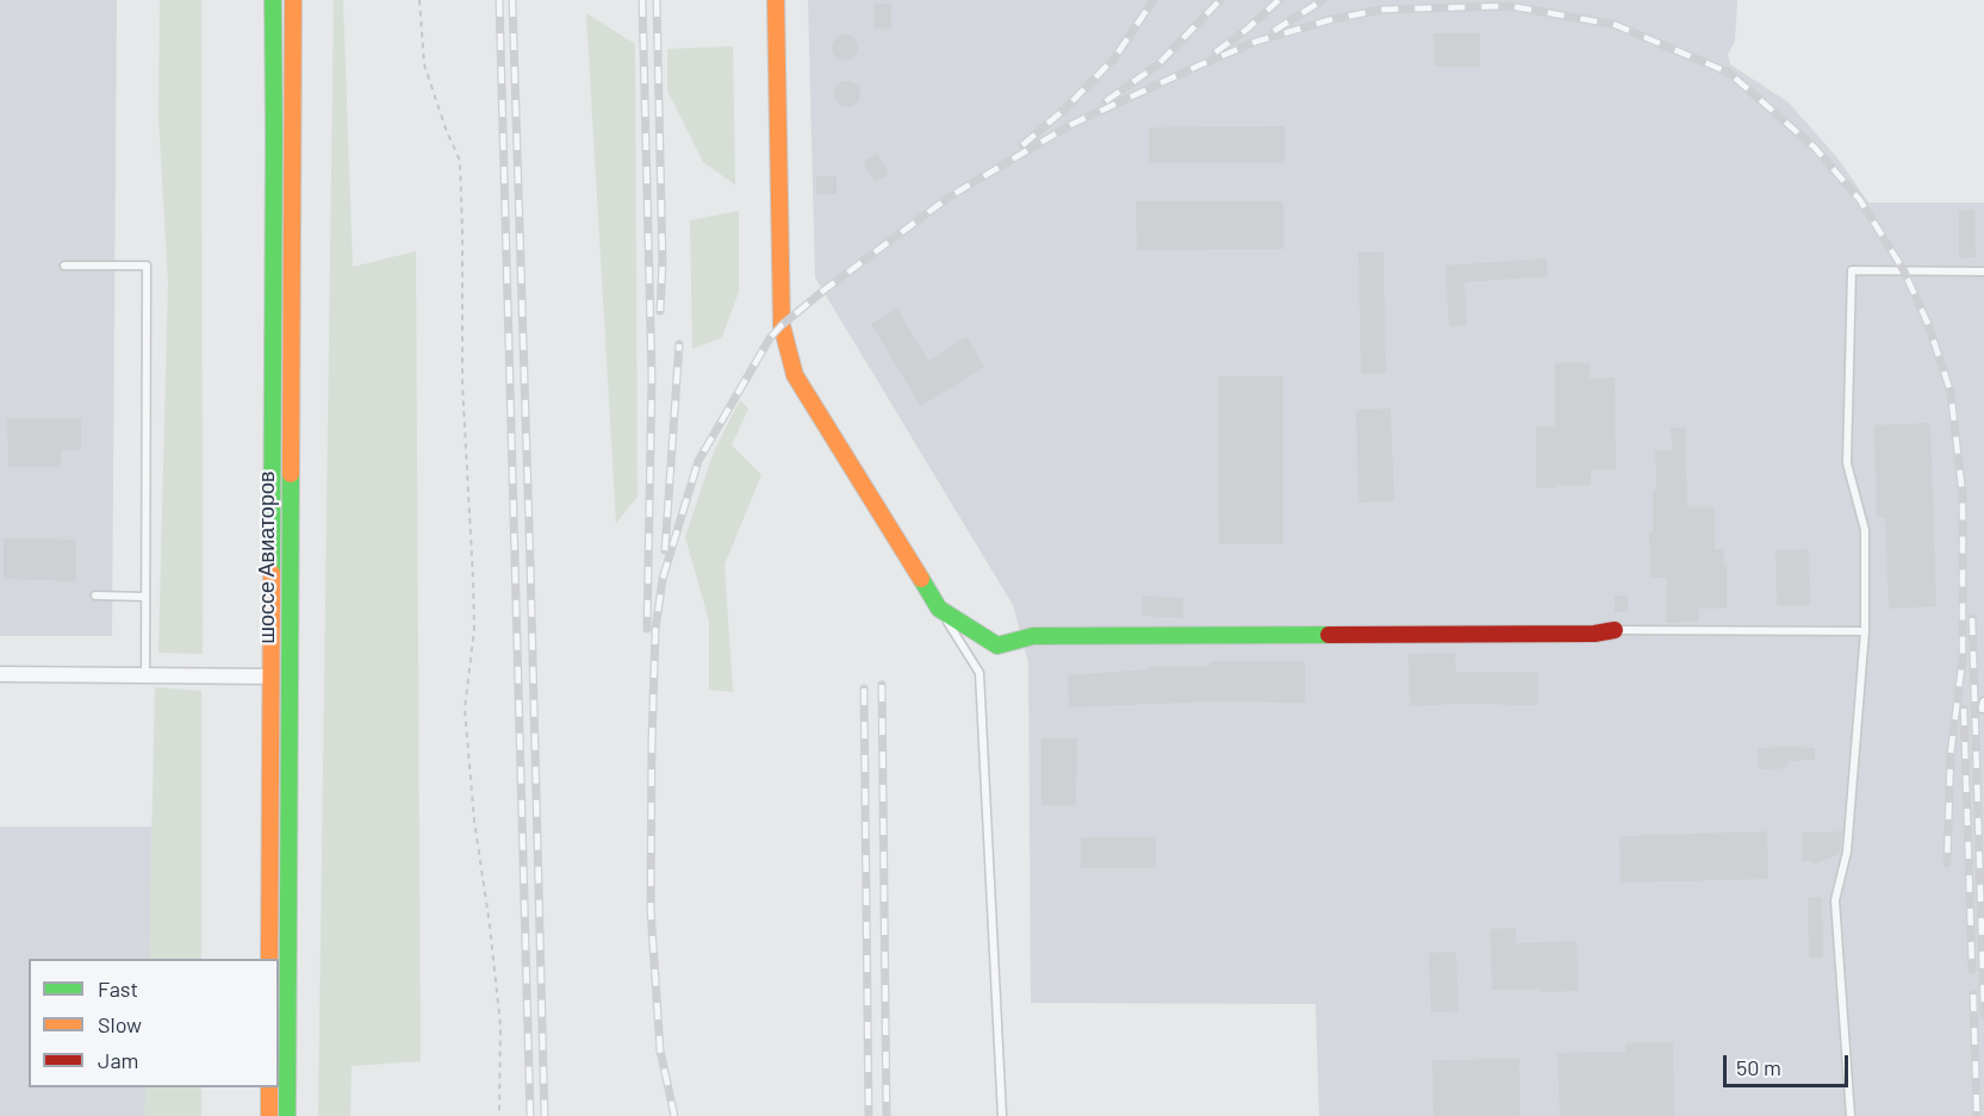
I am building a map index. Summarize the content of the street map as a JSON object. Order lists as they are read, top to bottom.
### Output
{
  "streets": {
    "main road": ["шоссе Авиаторов"]
  },
  "legend": ["Fast", "Slow", "Jam"],
  "scale_bar": "50 m"
}
